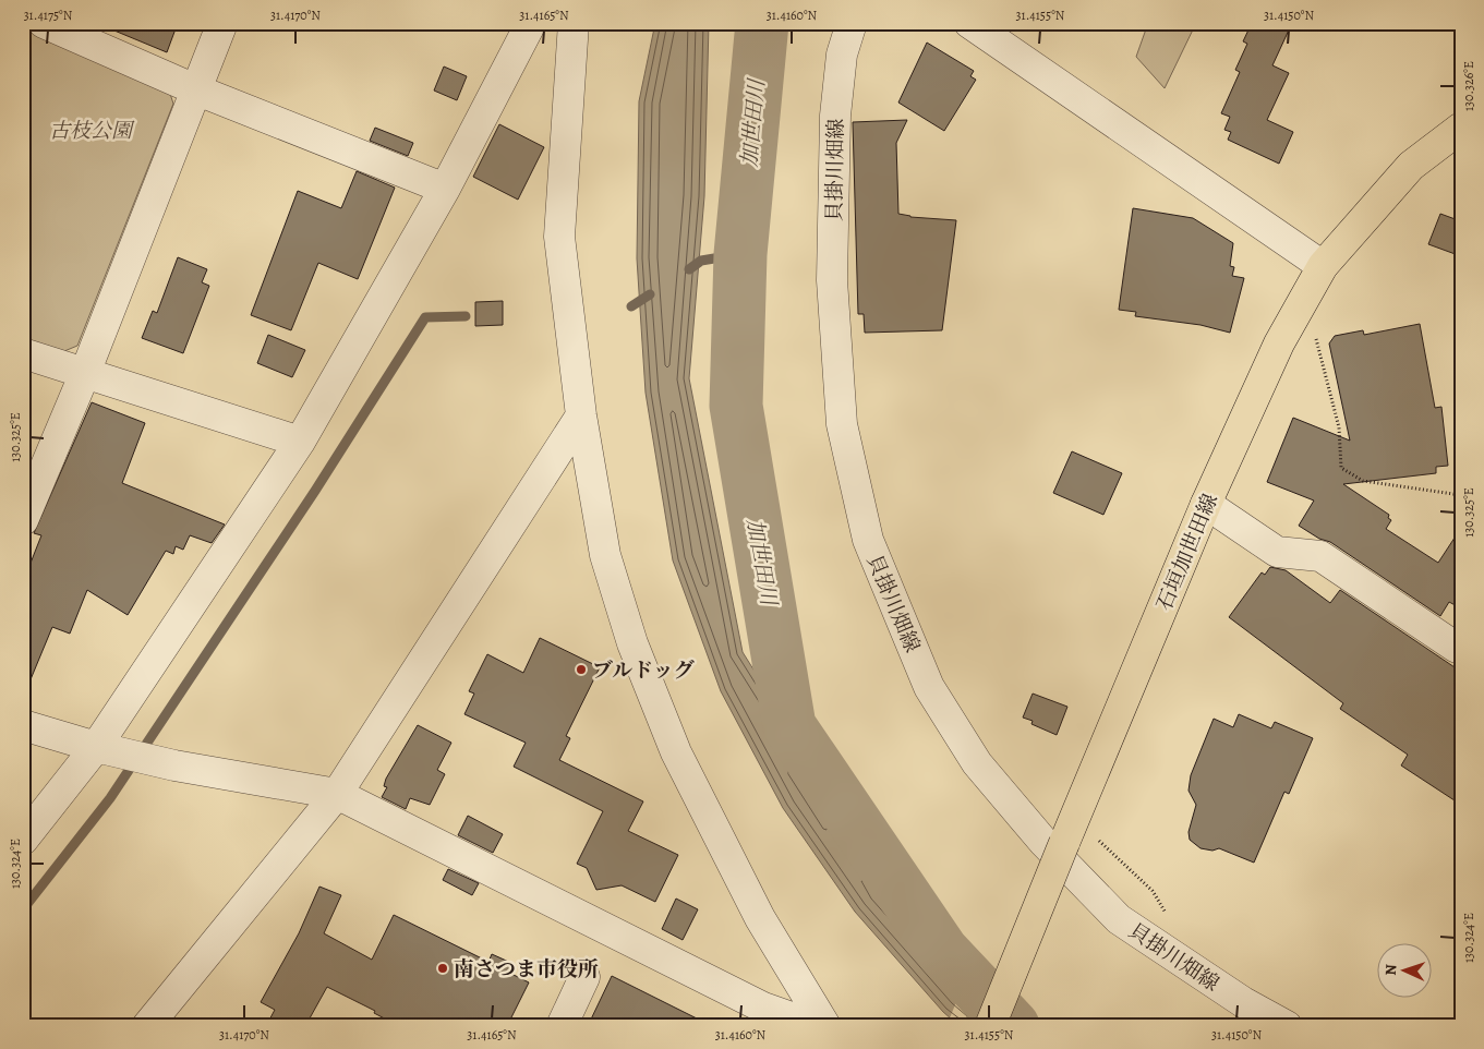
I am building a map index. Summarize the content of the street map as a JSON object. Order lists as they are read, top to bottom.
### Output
{
  "streets": {
    "main road": ["石垣加世田線"],
    "street": ["貝掛川畑線"]
  },
  "water": ["加世田川"],
  "parks": ["古枝公園"],
  "places": ["ブルドッグ", "南さつま市役所"],
  "north": "left",
  "coordinates": [
    "31.4175°N",
    "31.4170°N",
    "31.4165°N",
    "31.4160°N",
    "31.4155°N",
    "31.4150°N",
    "130.326°E",
    "130.325°E",
    "130.324°E"
  ]
}
